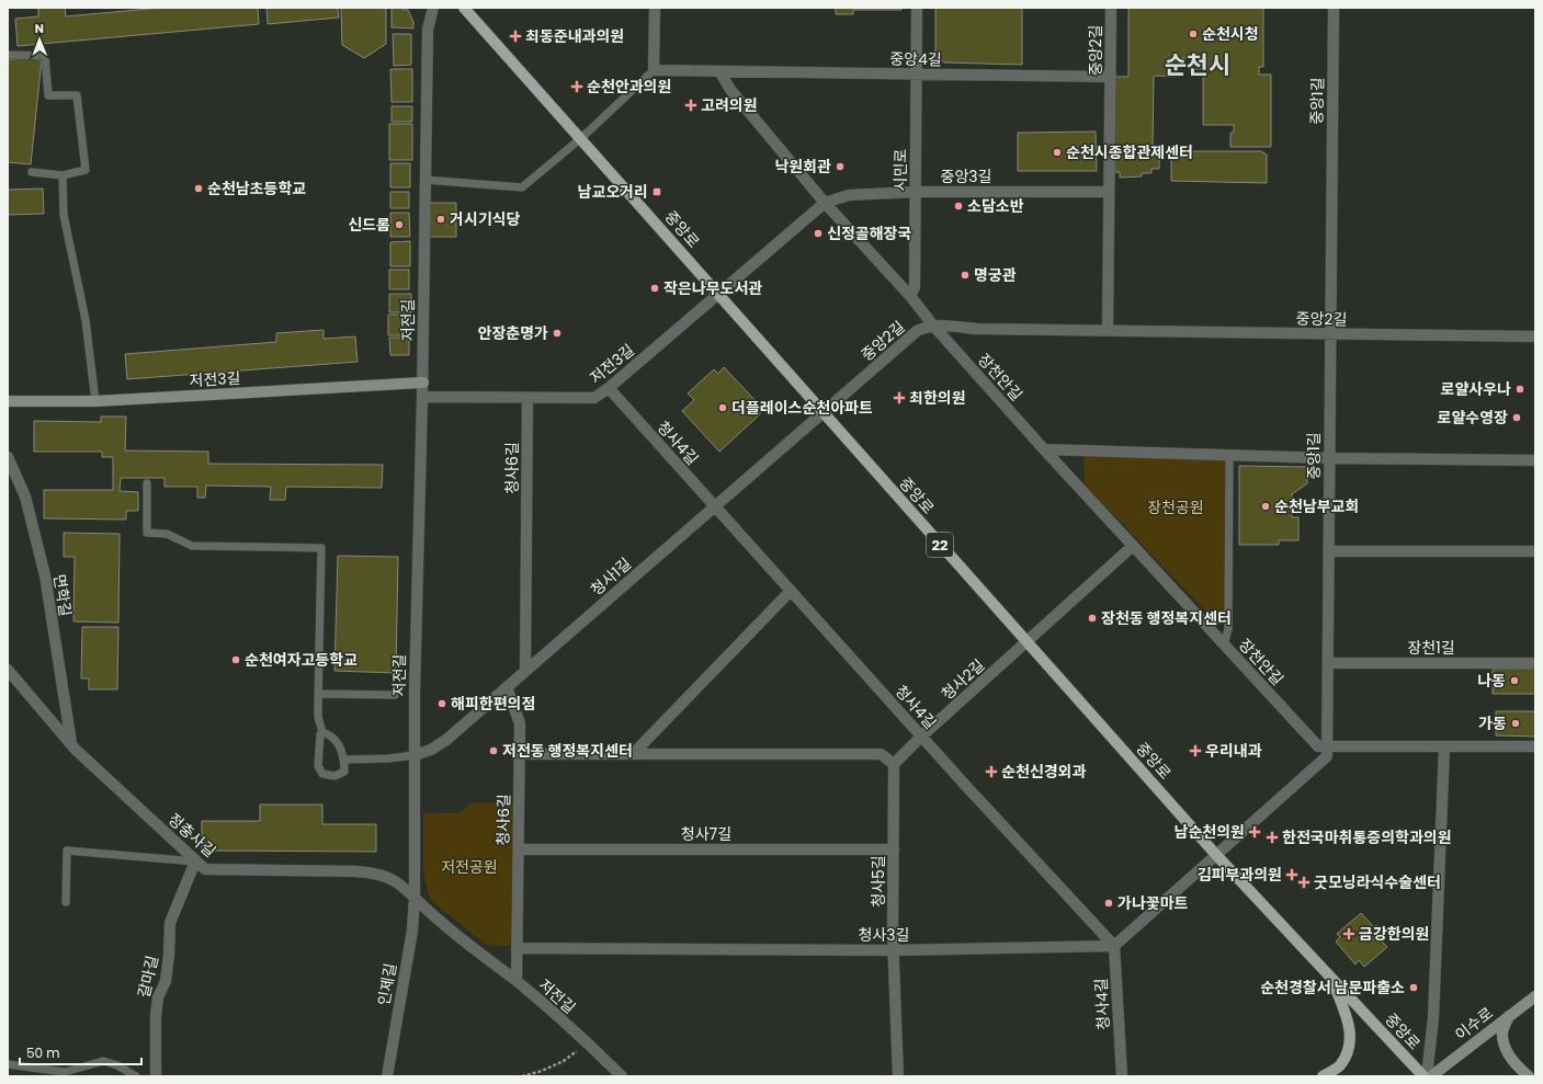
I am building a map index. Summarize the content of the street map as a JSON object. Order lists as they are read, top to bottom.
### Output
{
  "streets": {
    "main road": ["중앙로", "22"],
    "street": [
      "중앙2길",
      "중앙4길",
      "중앙1길",
      "시민로",
      "중앙3길",
      "저전길",
      "저전3길",
      "장천안길",
      "청사4길",
      "청사6길",
      "청사1길",
      "면학길",
      "장천1길",
      "청사2길",
      "청사7길",
      "정충사길",
      "청사5길",
      "청사3길",
      "갈마길",
      "인제길",
      "이수로"
    ]
  },
  "crossings": [
    ["중앙2길", "중앙4길"],
    ["중앙2길", "중앙1길"],
    ["중앙2길", "중앙3길"],
    ["중앙2길", "중앙로"],
    ["중앙2길", "장천안길"],
    ["중앙2길", "청사1길"],
    ["중앙4길", "시민로"],
    ["중앙1길", "중앙로"],
    ["중앙1길", "장천안길"],
    ["중앙1길", "장천1길"],
    ["시민로", "중앙3길"],
    ["중앙3길", "중앙로"],
    ["중앙3길", "저전3길"],
    ["중앙로", "저전3길"],
    ["중앙로", "청사1길"],
    ["중앙로", "청사2길"],
    ["저전길", "저전3길"],
    ["저전길", "청사6길"],
    ["저전길", "청사1길"],
    ["저전길", "정충사길"],
    ["저전길", "인제길"],
    ["저전3길", "청사4길"],
    ["저전3길", "청사6길"],
    ["장천안길", "청사2길"],
    ["청사4길", "청사1길"],
    ["청사4길", "청사2길"],
    ["청사4길", "청사3길"],
    ["청사6길", "청사1길"],
    ["청사6길", "청사7길"],
    ["청사6길", "청사3길"],
    ["면학길", "정충사길"],
    ["청사2길", "청사5길"],
    ["청사7길", "청사5길"],
    ["정충사길", "갈마길"],
    ["정충사길", "인제길"],
    ["청사5길", "청사3길"]
  ],
  "districts": ["순천시"],
  "parks": ["장천공원", "저전공원"],
  "places": {
    "other": [
      "순천시청",
      "순천시종합관제센터",
      "낙원회관",
      "순천남초등학교",
      "소담소반",
      "거시기식당",
      "신드롬",
      "신정골해장국",
      "명궁관",
      "작은나무도서관",
      "안장춘명가",
      "로얄사우나",
      "더플레이스순천아파트",
      "로얄수영장",
      "순천남부교회",
      "장천동 행정복지센터",
      "순천여자고등학교",
      "나동",
      "해피한편의점",
      "가동",
      "저전동 행정복지센터",
      "가나꽃마트",
      "순천경찰서 남문파출소"
    ],
    "health": [
      "최동준내과의원",
      "순천안과의원",
      "고려의원",
      "최한의원",
      "우리내과",
      "순천신경외과",
      "남순천의원",
      "한전국마취통증의학과의원",
      "김피부과의원",
      "굿모닝라식수술센터",
      "금강한의원"
    ],
    "transit": ["남교오거리"]
  },
  "scale_bar": "50 m",
  "north": "top"
}
